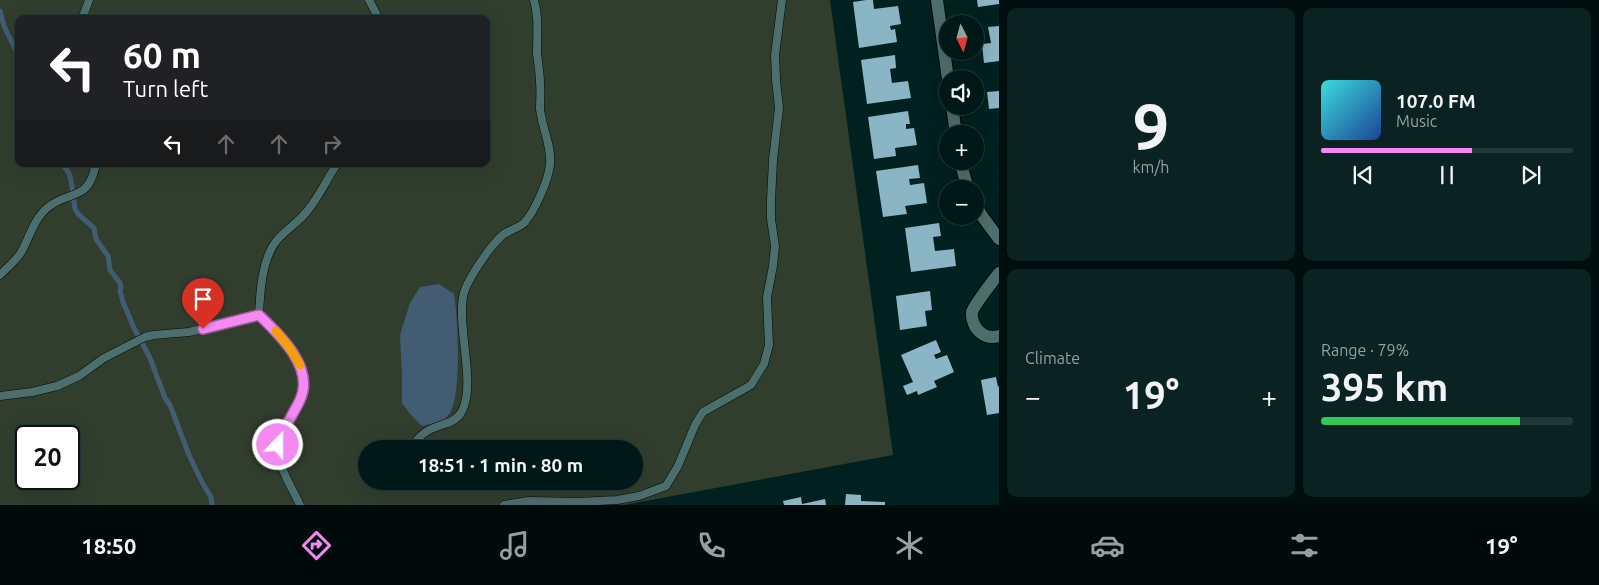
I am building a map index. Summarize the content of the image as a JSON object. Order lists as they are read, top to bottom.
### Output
{
  "north": "bottom",
  "page": {
    "tile": [
      ["9", "km/h"],
      "Climate",
      ["Range · 79%", "395 km"]
    ],
    "map_buttons": ["+", "−"],
    "turn": ["60 m", "Turn left"],
    "song": ["107.0 FM", "Music"],
    "heat": ["−", "19°", "+"],
    "limit": "20",
    "trip": "18:51 · 1 min · 80 m",
    "tabs": ["18:50", "19°"]
  }
}
